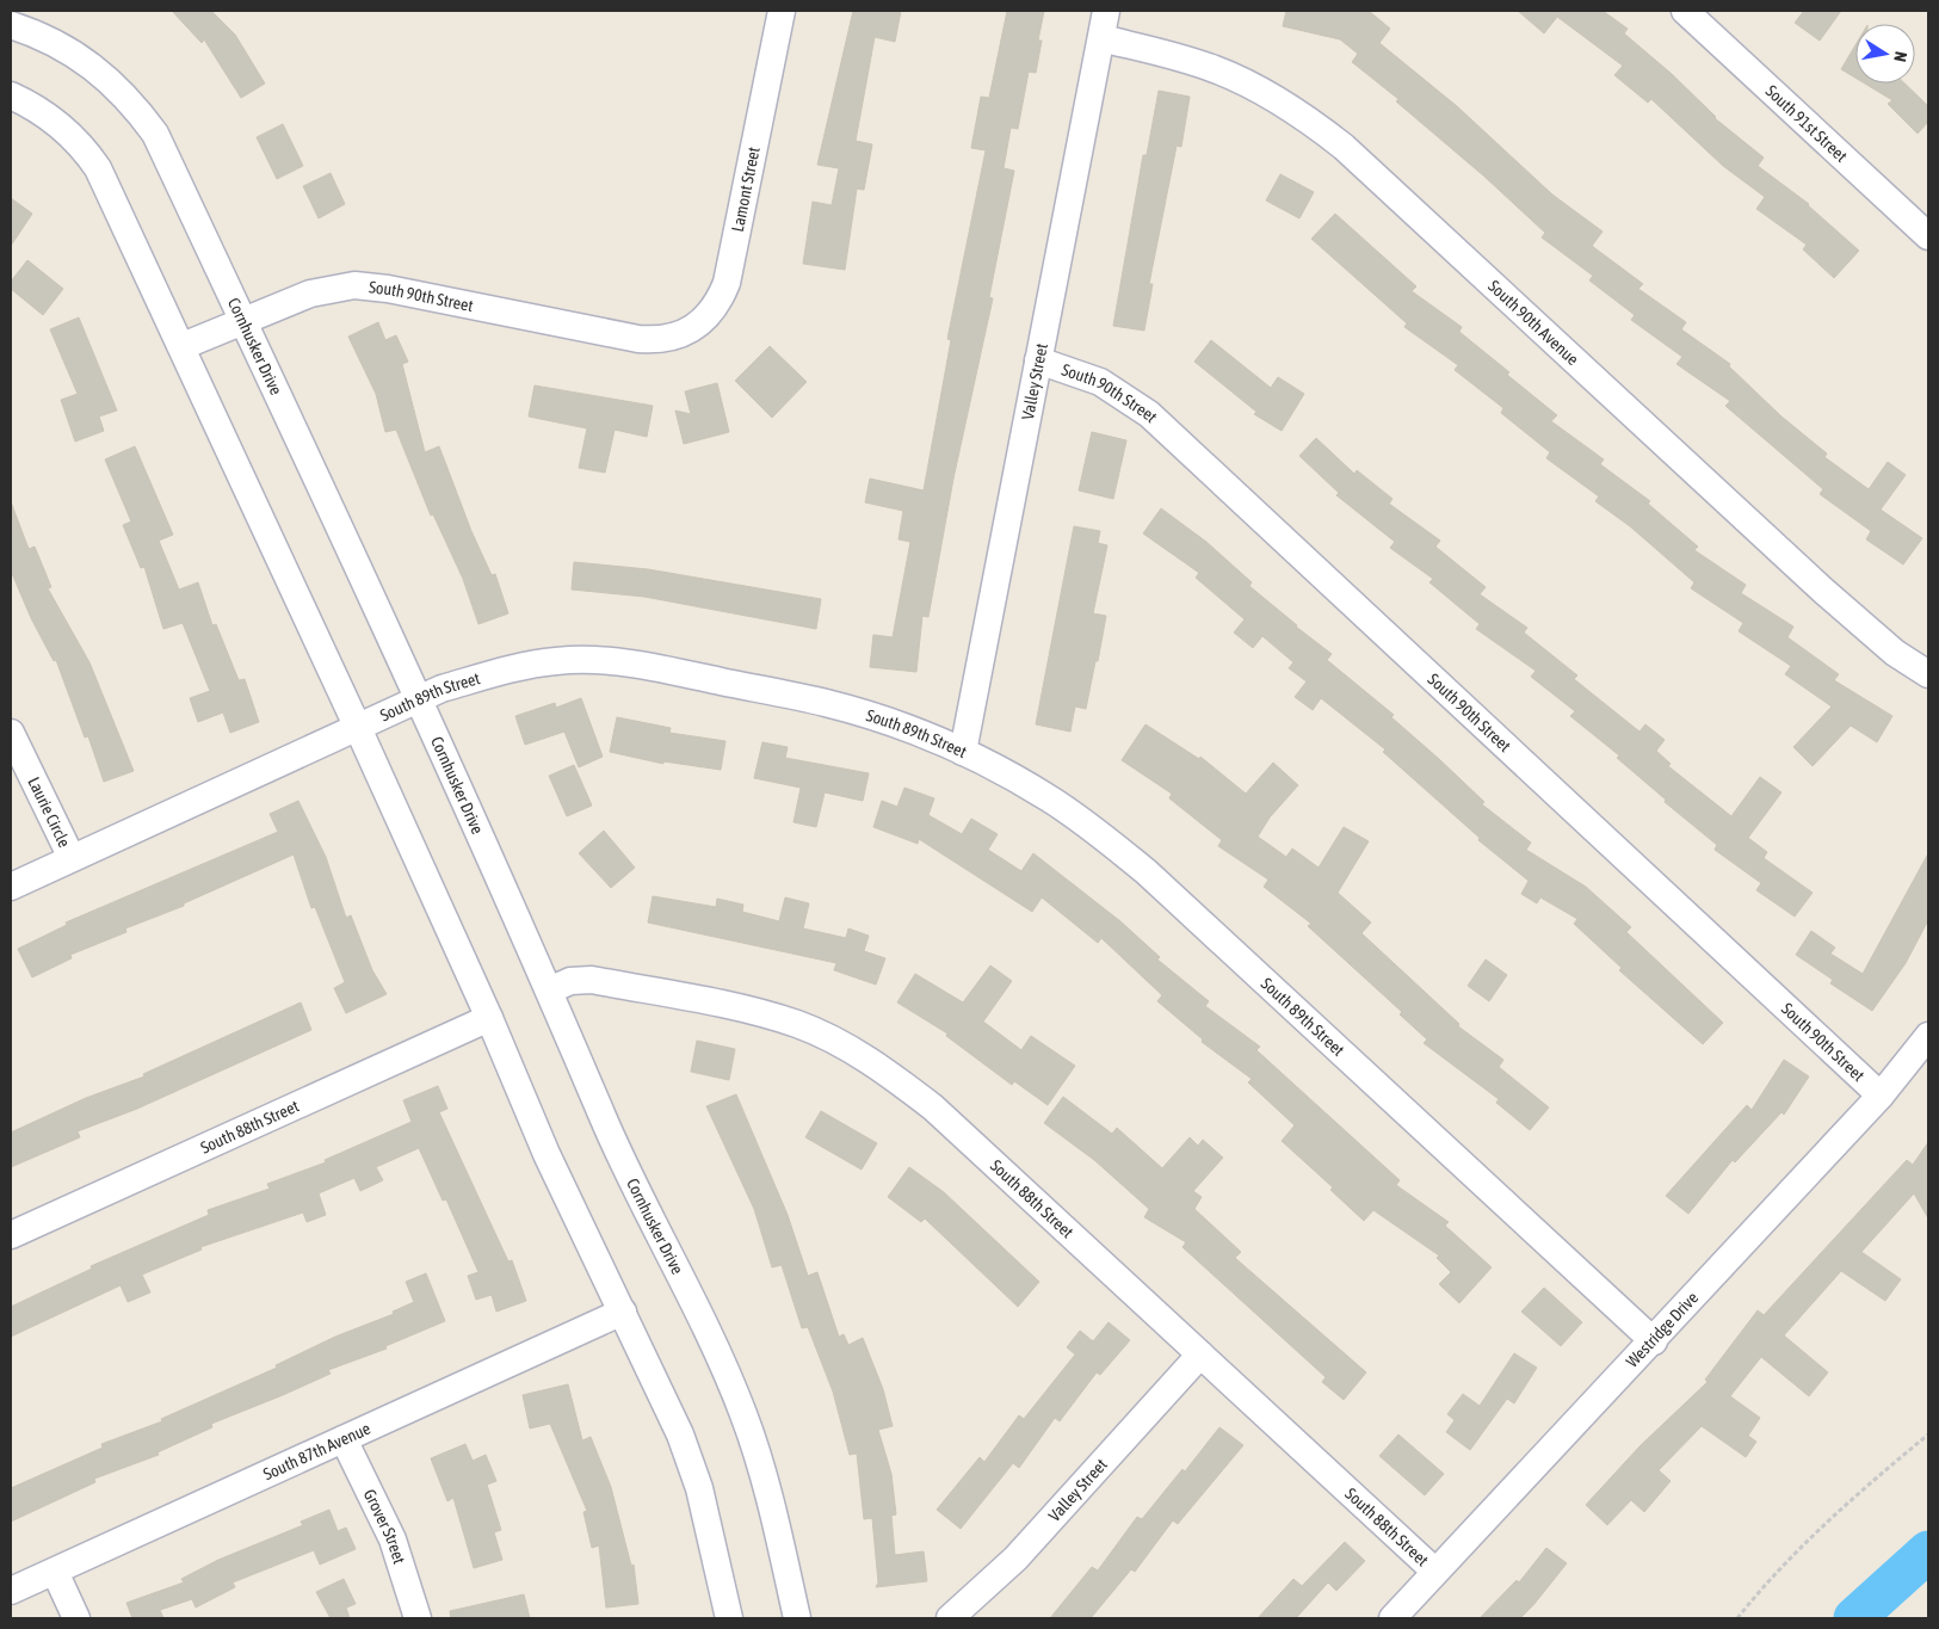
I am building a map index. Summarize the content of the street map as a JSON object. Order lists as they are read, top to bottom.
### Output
{
  "streets": {
    "street": [
      "South 91st Street",
      "Lamont Street",
      "South 90th Street",
      "South 90th Avenue",
      "Cornhusker Drive",
      "Valley Street",
      "South 89th Street",
      "Laurie Circle",
      "South 88th Street",
      "Westridge Drive",
      "South 87th Avenue",
      "Grover Street"
    ]
  },
  "crossings": [
    ["Lamont Street", "South 90th Street"],
    ["South 90th Street", "Cornhusker Drive"],
    ["South 90th Street", "Valley Street"],
    ["South 90th Street", "Westridge Drive"],
    ["South 90th Avenue", "Valley Street"],
    ["Cornhusker Drive", "South 89th Street"],
    ["Cornhusker Drive", "South 88th Street"],
    ["Valley Street", "South 89th Street"],
    ["Valley Street", "South 88th Street"],
    ["South 89th Street", "Laurie Circle"],
    ["South 89th Street", "Westridge Drive"],
    ["South 88th Street", "Westridge Drive"],
    ["South 87th Avenue", "Grover Street"]
  ],
  "north": "right"
}
